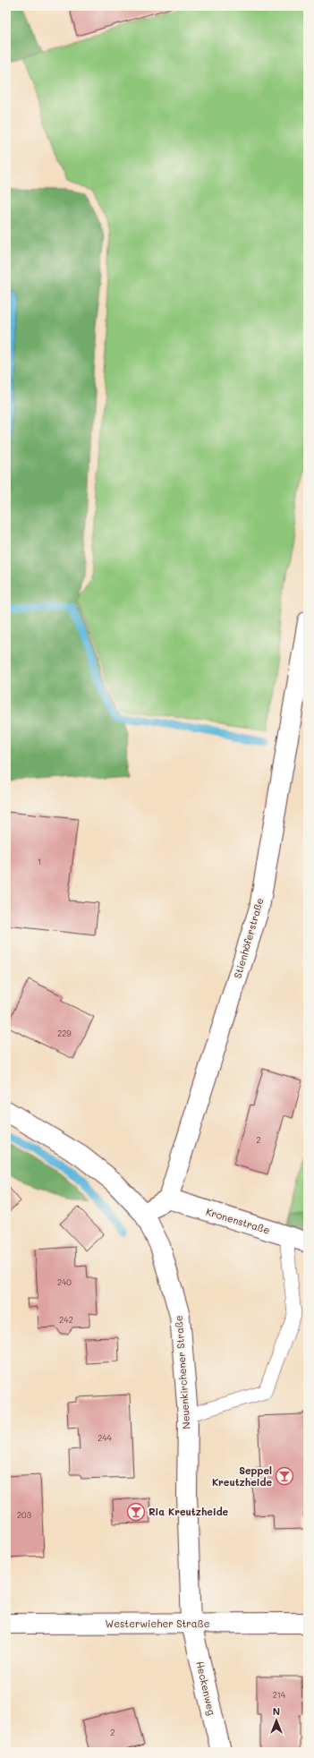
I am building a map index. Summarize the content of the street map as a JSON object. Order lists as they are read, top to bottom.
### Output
{
  "streets": {
    "street": [
      "Stienhöferstraße",
      "Kronenstraße",
      "Neuenkirchener Straße",
      "Westerwieher Straße",
      "Heckenweg"
    ]
  },
  "crossings": [
    ["Stienhöferstraße", "Kronenstraße"],
    ["Neuenkirchener Straße", "Westerwieher Straße"],
    ["Neuenkirchener Straße", "Heckenweg"],
    ["Westerwieher Straße", "Heckenweg"]
  ],
  "places": {
    "bar": ["Seppel Kreutzheide", "Ria Kreutzheide"]
  },
  "house_numbers": [
    "1",
    "229",
    "2",
    "240",
    "242",
    "244",
    "203",
    "214",
    "2"
  ],
  "north": "top"
}
